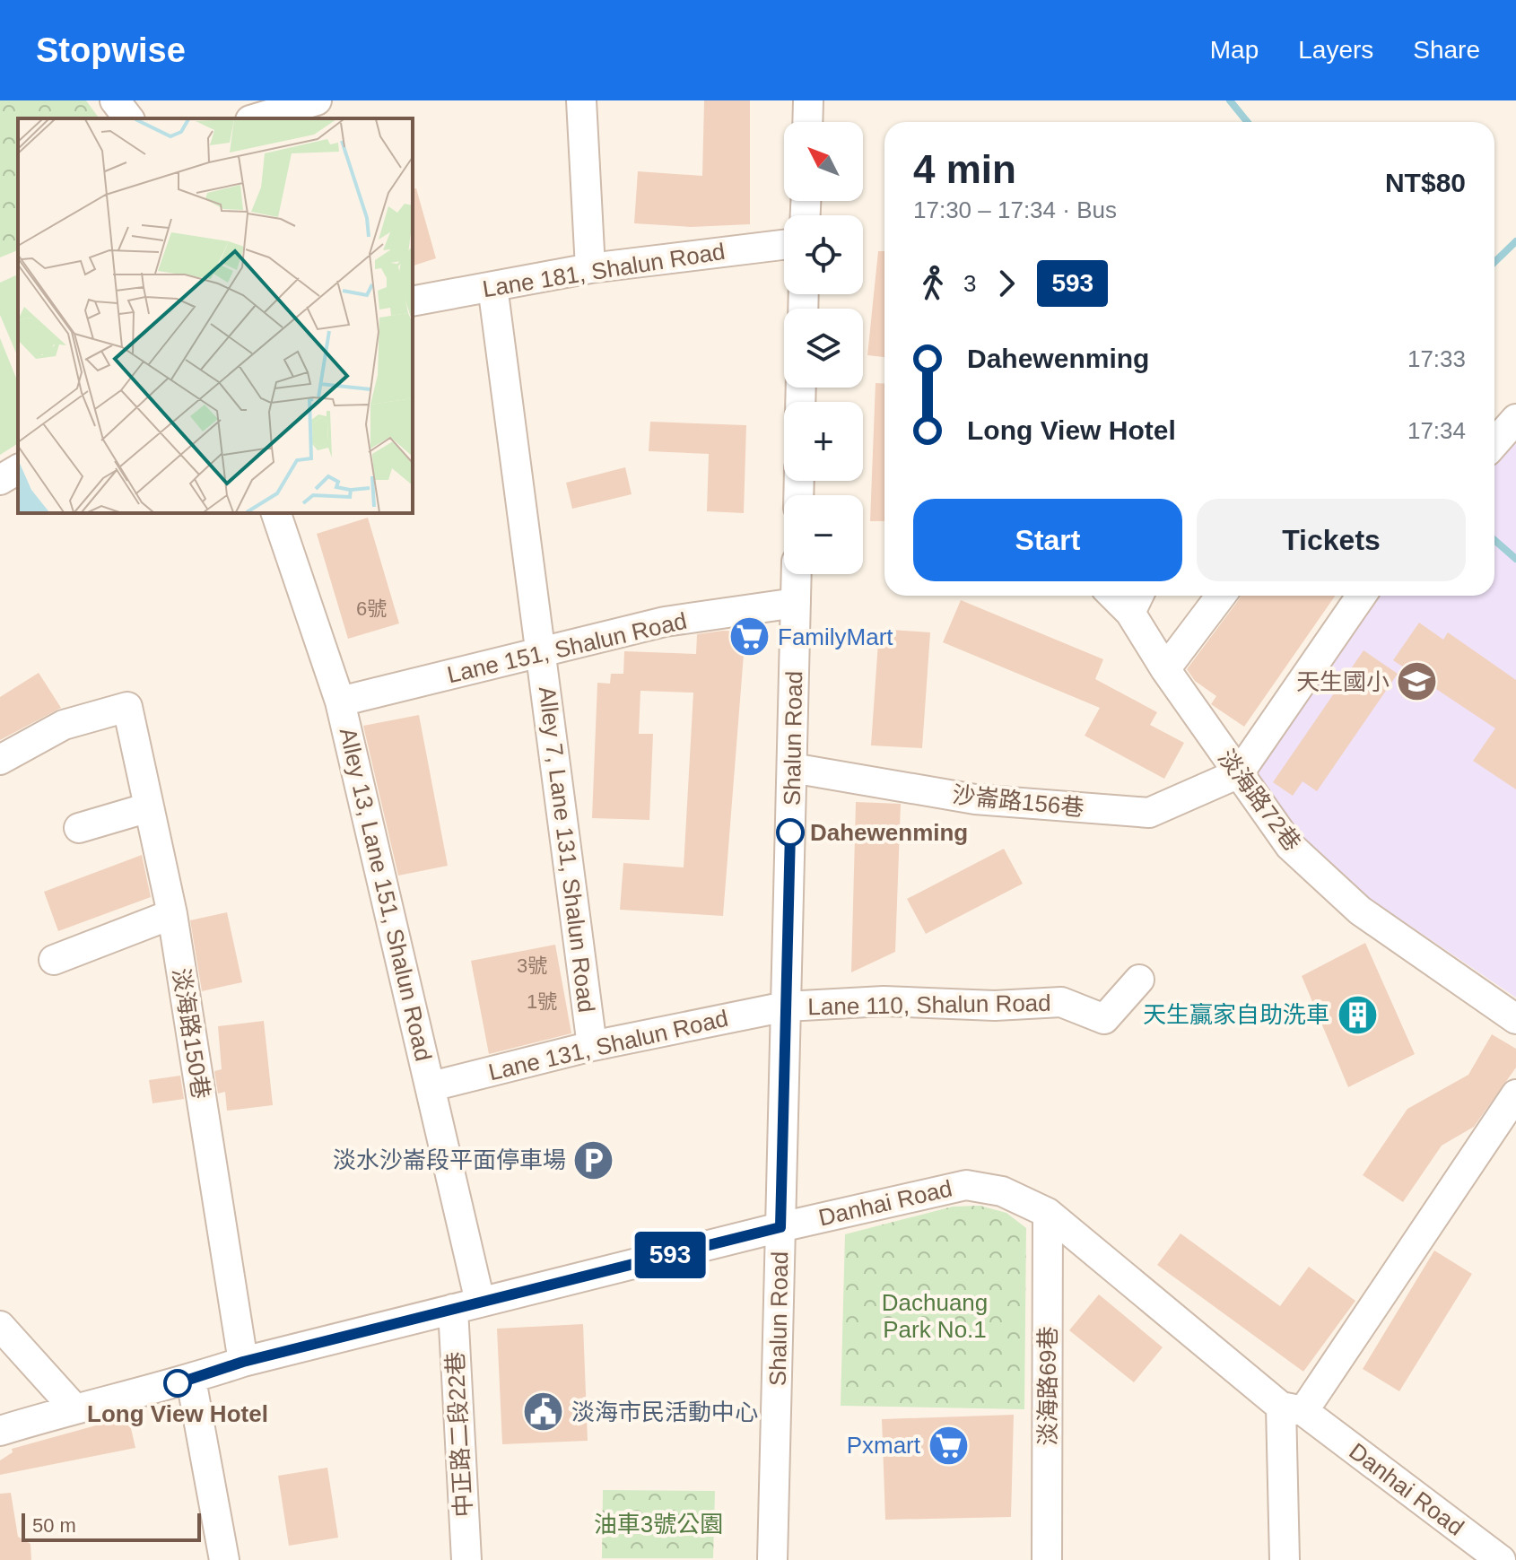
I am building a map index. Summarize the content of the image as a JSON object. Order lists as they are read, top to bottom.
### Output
{
  "streets": {
    "street": [
      "Lane 181, Shalun Road",
      "Lane 151, Shalun Road",
      "Shalun Road",
      "淡海路72巷",
      "沙崙路156巷",
      "Alley 7, Lane 131, Shalun Road",
      "Alley 13, Lane 151, Shalun Road",
      "Lane 110, Shalun Road",
      "淡海路150巷",
      "Lane 131, Shalun Road",
      "Danhai Road",
      "淡海路69巷",
      "中正路二段22巷"
    ]
  },
  "crossings": [
    ["Lane 181, Shalun Road", "Alley 7, Lane 131, Shalun Road"],
    ["Lane 151, Shalun Road", "Shalun Road"],
    ["Lane 151, Shalun Road", "Alley 7, Lane 131, Shalun Road"],
    ["Lane 151, Shalun Road", "Alley 13, Lane 151, Shalun Road"],
    ["Shalun Road", "沙崙路156巷"],
    ["Shalun Road", "Lane 110, Shalun Road"],
    ["Shalun Road", "Lane 131, Shalun Road"],
    ["Shalun Road", "Danhai Road"],
    ["淡海路72巷", "沙崙路156巷"],
    ["Alley 7, Lane 131, Shalun Road", "Lane 131, Shalun Road"],
    ["Alley 13, Lane 151, Shalun Road", "Lane 131, Shalun Road"],
    ["Alley 13, Lane 151, Shalun Road", "Danhai Road"],
    ["Alley 13, Lane 151, Shalun Road", "中正路二段22巷"],
    ["Lane 110, Shalun Road", "Lane 131, Shalun Road"],
    ["淡海路150巷", "Danhai Road"],
    ["Danhai Road", "淡海路69巷"],
    ["Danhai Road", "中正路二段22巷"]
  ],
  "parks": ["Dachuang Park No.1", "油車3號公園"],
  "places": {
    "supermarket": ["FamilyMart", "Pxmart"],
    "school or university": ["天生國小"],
    "other": ["Dahewenming", "Long View Hotel"],
    "building": ["天生贏家自助洗車"],
    "parking": ["淡水沙崙段平面停車場"],
    "public building": ["淡海市民活動中心"]
  },
  "lines": ["bus line 593"],
  "house_numbers": ["6號", "3號", "1號"],
  "scale_bar": "50 m",
  "north": "top left",
  "page": {
    "header": "Stopwise",
    "nav": ["Map", "Layers", "Share"],
    "on_map": "593",
    "map_buttons": ["+", "−"],
    "heading": ["4 min", "17:30 – 17:34 · Bus", "NT$80"],
    "legs": ["3", "593"],
    "list": [
      {
        "name": "Dahewenming",
        "value": "17:33"
      },
      {
        "name": "Long View Hotel",
        "value": "17:34"
      }
    ],
    "buttons": ["Start", "Tickets"],
    "scale": "50 m"
  }
}
